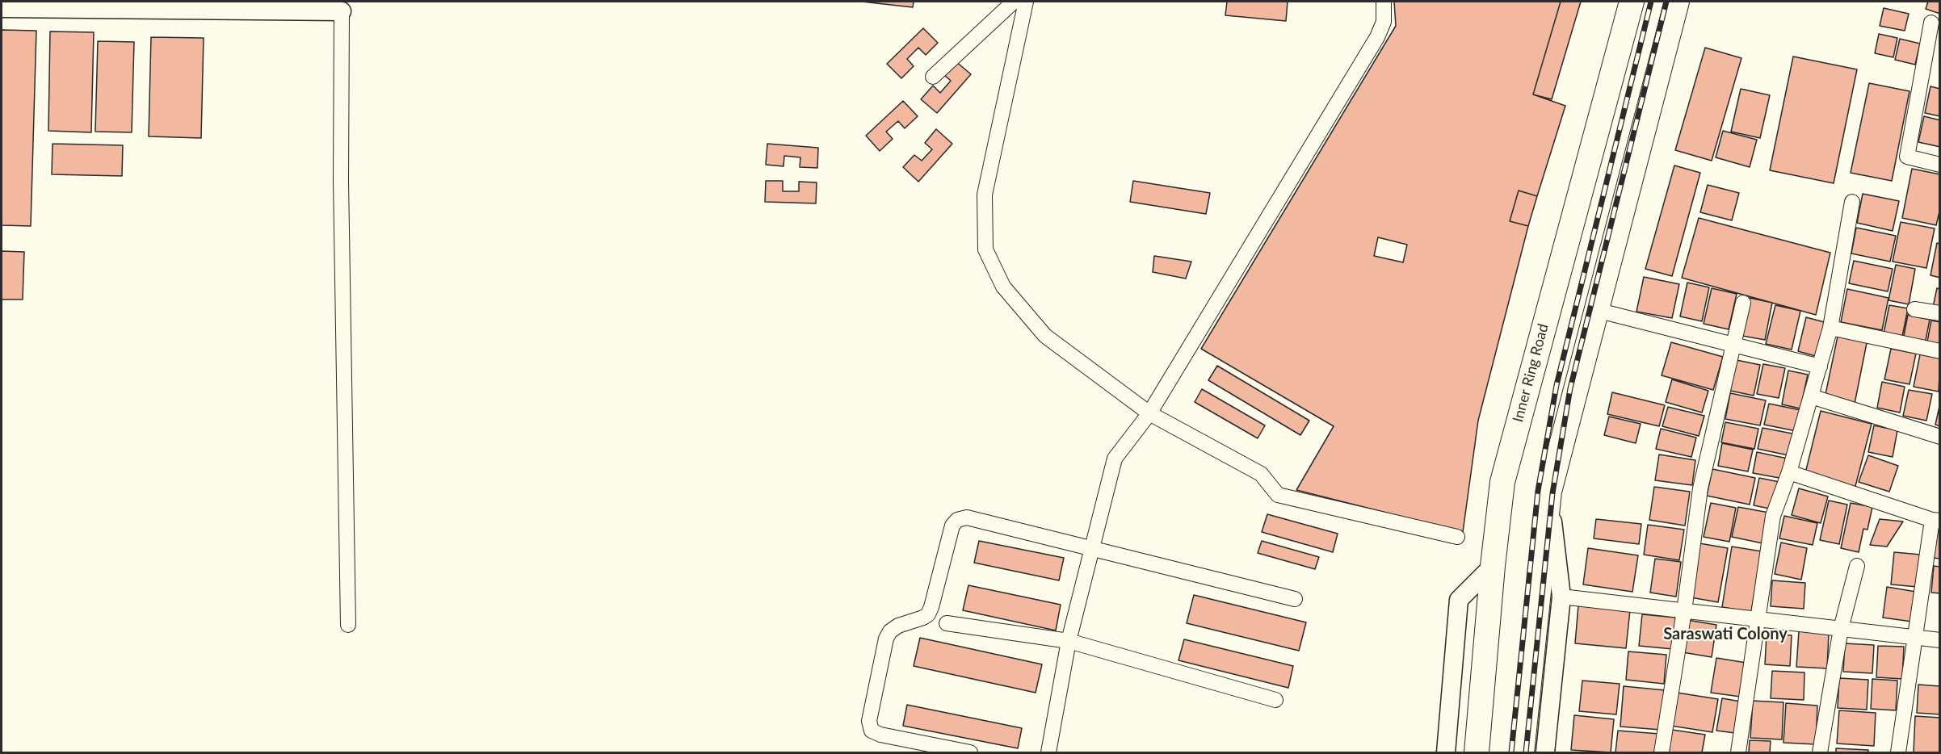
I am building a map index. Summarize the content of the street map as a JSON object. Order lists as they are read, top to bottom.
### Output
{
  "streets": {
    "highway": ["Inner Ring Road"]
  },
  "districts": ["Saraswati Colony"]
}
